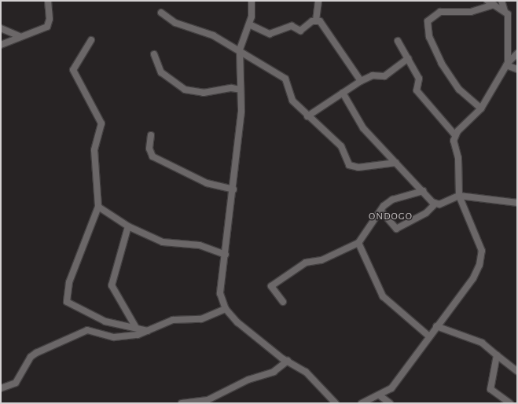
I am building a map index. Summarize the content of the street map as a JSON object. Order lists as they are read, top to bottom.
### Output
{
  "districts": ["ONDOGO"]
}
